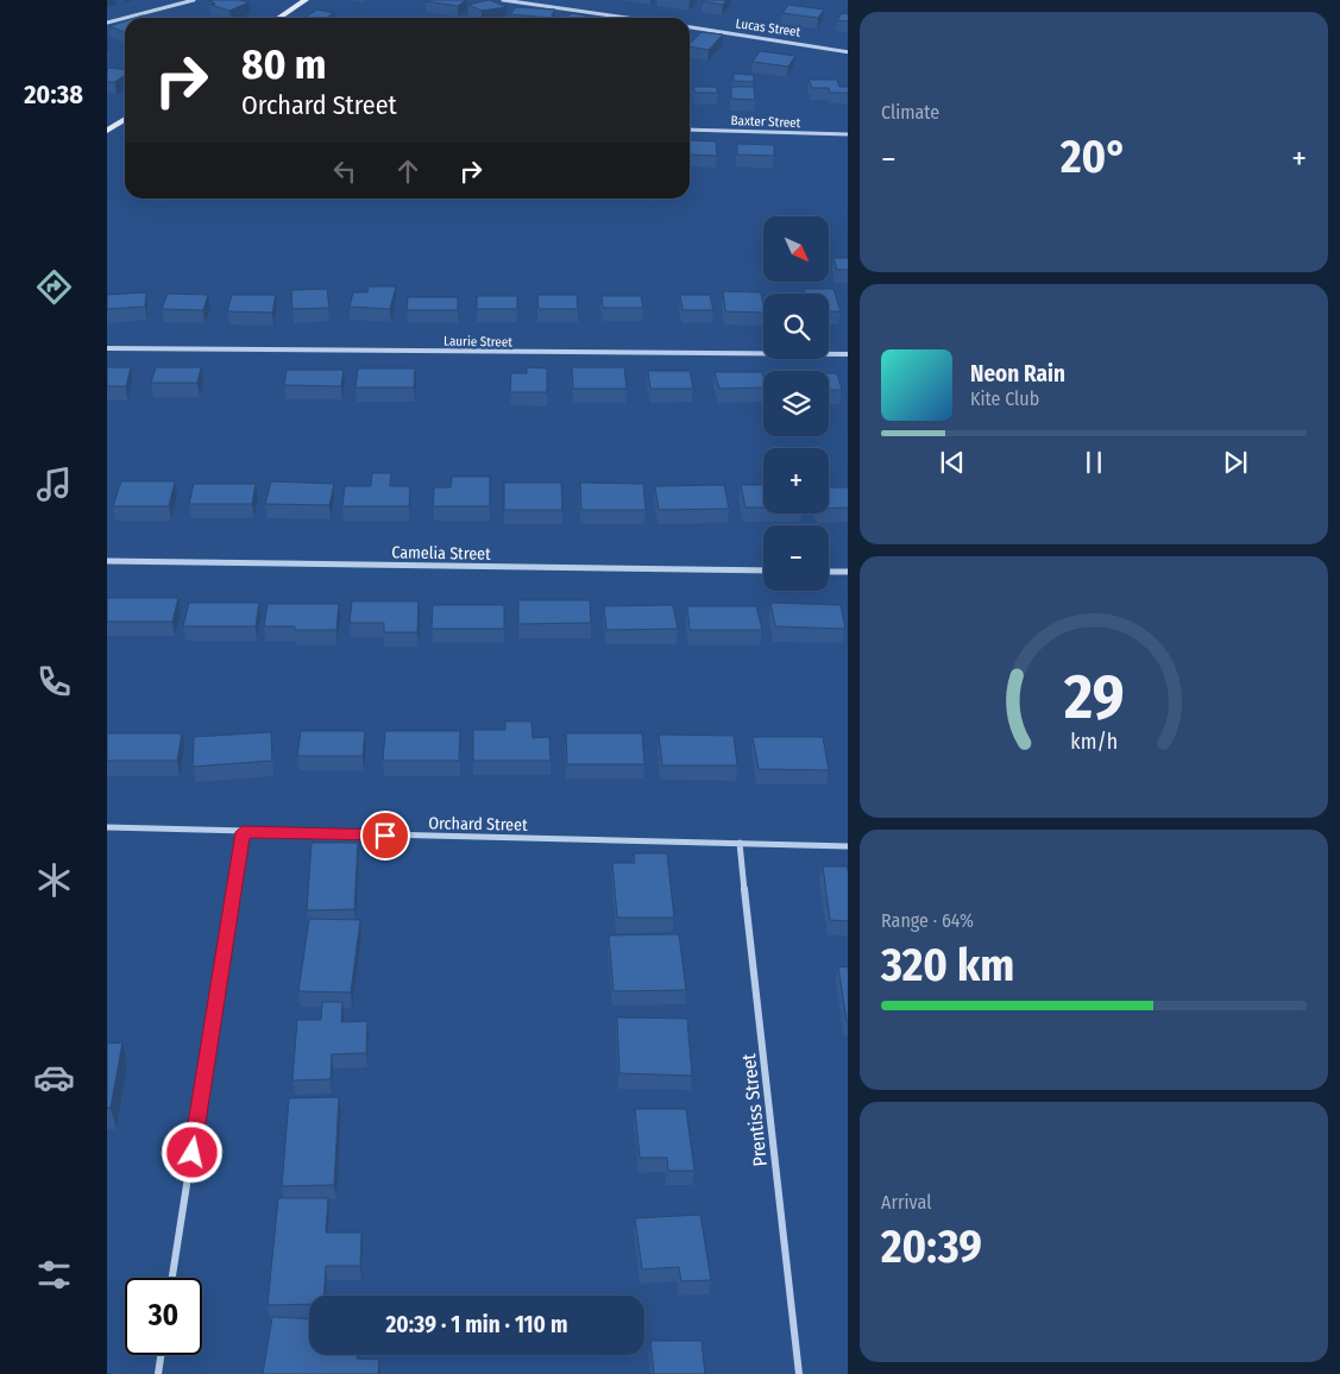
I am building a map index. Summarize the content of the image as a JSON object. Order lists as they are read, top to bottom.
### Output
{
  "streets": {
    "street": [
      "Lucas Street",
      "Baxter Street",
      "Laurie Street",
      "Camelia Street",
      "Orchard Street",
      "Prentiss Street"
    ]
  },
  "crossings": [
    ["Orchard Street", "Prentiss Street"]
  ],
  "north": "bottom right",
  "page": {
    "tabs": "20:38",
    "tile": [
      "Climate",
      ["Range · 64%", "320 km"],
      ["Arrival", "20:39"]
    ],
    "turn": ["80 m", "Orchard Street"],
    "heat": ["−", "20°", "+"],
    "map_buttons": ["+", "−"],
    "song": ["Neon Rain", "Kite Club"],
    "limit": "30",
    "trip": "20:39 · 1 min · 110 m",
    "gauge": ["29", "km/h"]
  }
}
